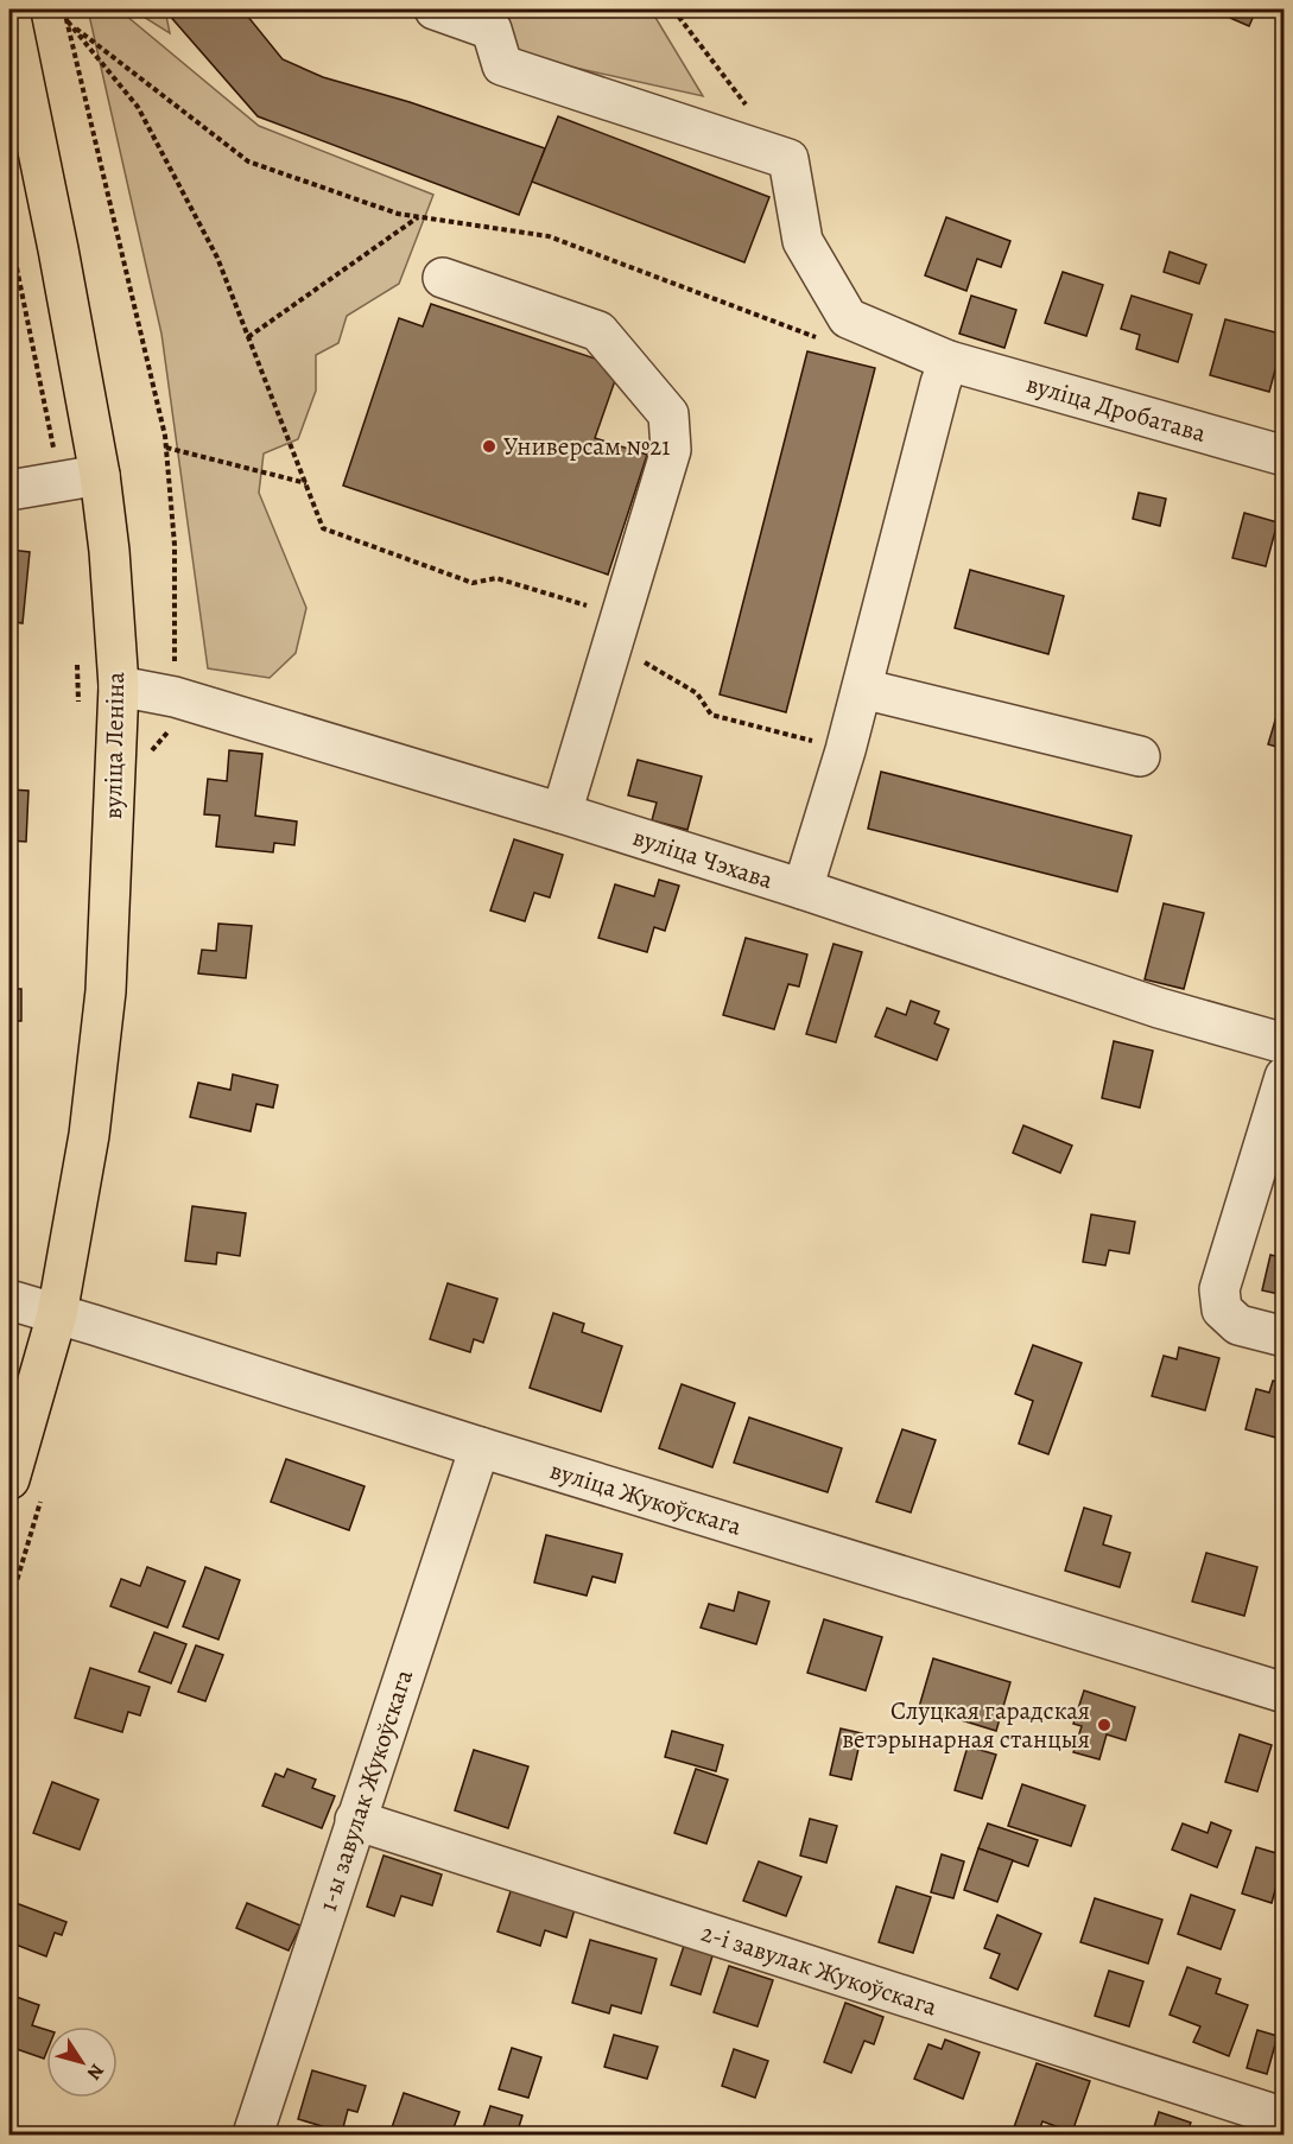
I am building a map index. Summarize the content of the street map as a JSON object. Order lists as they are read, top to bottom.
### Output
{
  "streets": {
    "main road": ["вуліца Леніна"],
    "street": [
      "вуліца Дробатава",
      "вуліца Чэхава",
      "вуліца Жукоўскага",
      "1-ы завулак Жукоўскага",
      "2-і завулак Жукоўскага"
    ]
  },
  "crossings": [
    ["вуліца Леніна", "вуліца Чэхава"],
    ["вуліца Леніна", "вуліца Жукоўскага"],
    ["вуліца Жукоўскага", "1-ы завулак Жукоўскага"],
    ["1-ы завулак Жукоўскага", "2-і завулак Жукоўскага"]
  ],
  "places": ["Универсам №21", "Слуцкая гарадская ветэрынарная станцыя"],
  "north": "bottom right"
}
